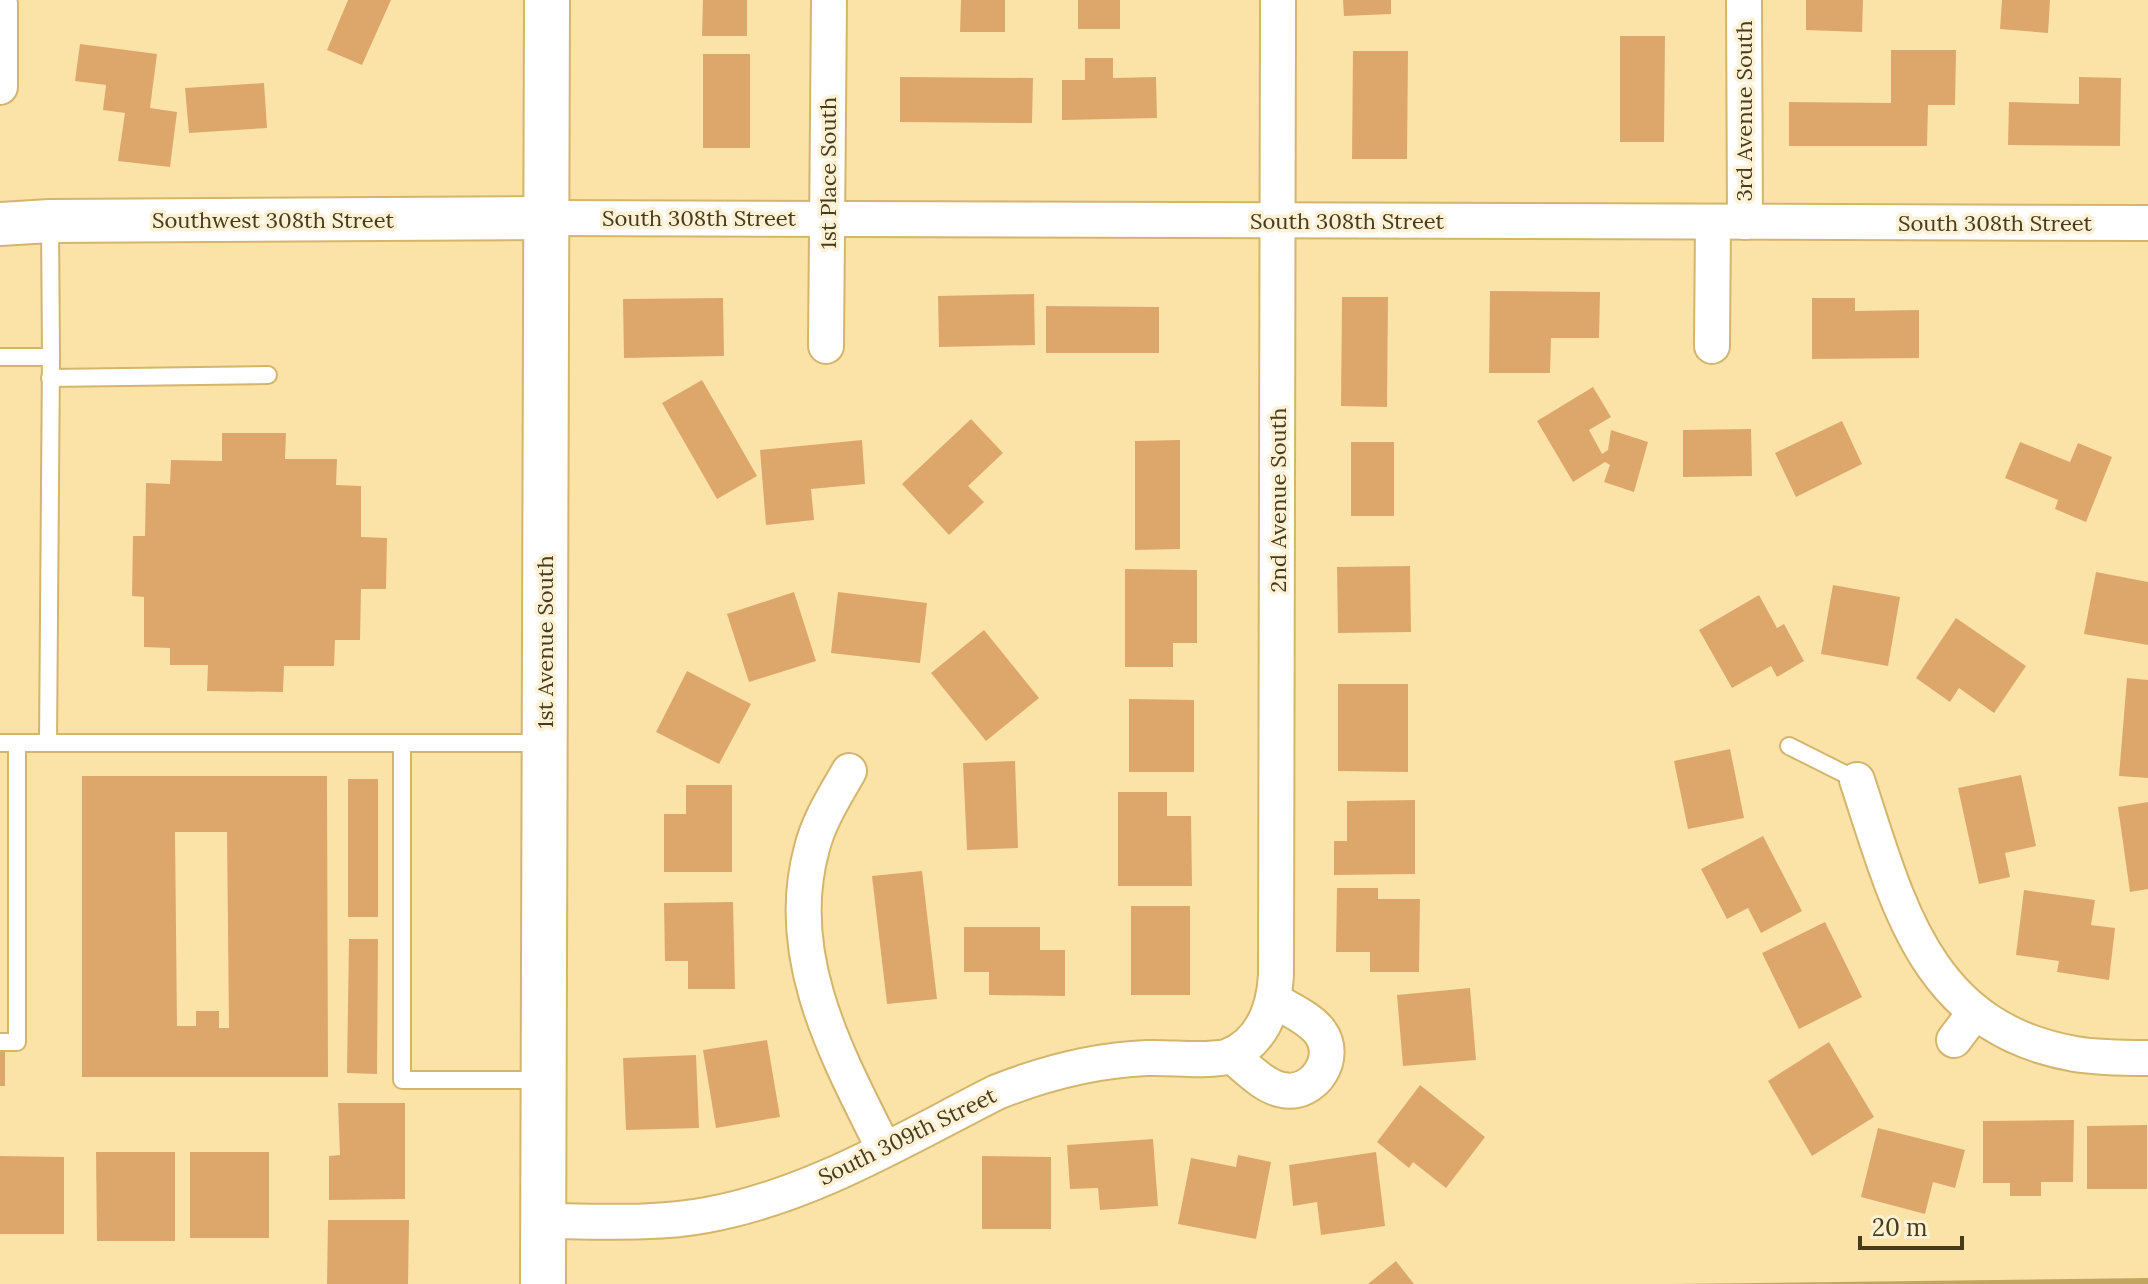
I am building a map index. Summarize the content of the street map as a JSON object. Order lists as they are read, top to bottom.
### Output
{
  "streets": {
    "main road": ["1st Avenue South"],
    "street": [
      "3rd Avenue South",
      "1st Place South",
      "South 308th Street",
      "Southwest 308th Street",
      "2nd Avenue South",
      "South 309th Street"
    ]
  },
  "crossings": [
    ["3rd Avenue South", "South 308th Street"],
    ["1st Place South", "South 308th Street"],
    ["South 308th Street", "Southwest 308th Street"],
    ["South 308th Street", "2nd Avenue South"],
    ["South 308th Street", "1st Avenue South"],
    ["Southwest 308th Street", "1st Avenue South"],
    ["1st Avenue South", "South 309th Street"]
  ],
  "scale_bar": "20 m"
}
